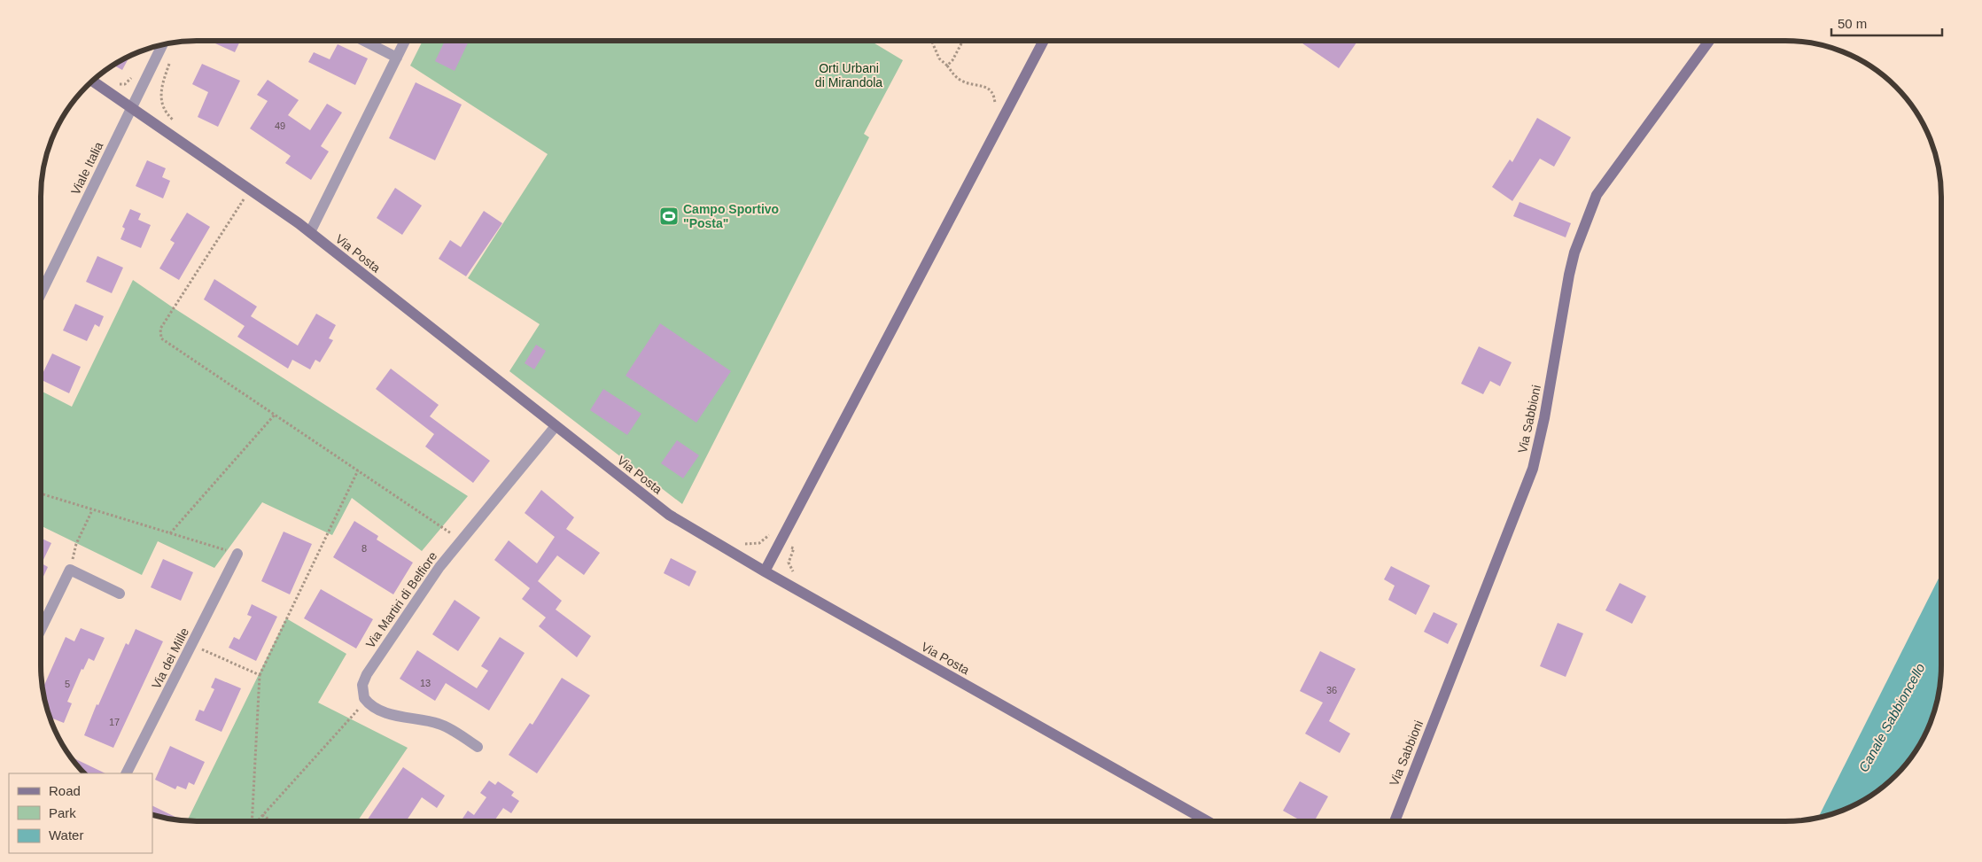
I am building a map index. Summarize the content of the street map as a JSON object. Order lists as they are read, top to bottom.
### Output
{
  "streets": {
    "street": [
      "Viale Italia",
      "Via Posta",
      "Via Sabbioni",
      "Via Martiri di Belfiore",
      "Via dei Mille"
    ]
  },
  "crossings": [
    ["Viale Italia", "Via Posta"],
    ["Via Posta", "Via Martiri di Belfiore"]
  ],
  "water": ["Canale Sabbioncello"],
  "parks": ["Orti Urbani di Mirandola"],
  "places": {
    "sports": ["Campo Sportivo \"Posta\""]
  },
  "house_numbers": [
    "49",
    "8",
    "13",
    "5",
    "36",
    "17"
  ],
  "legend": ["Road", "Park", "Water"],
  "scale_bar": "50 m"
}
